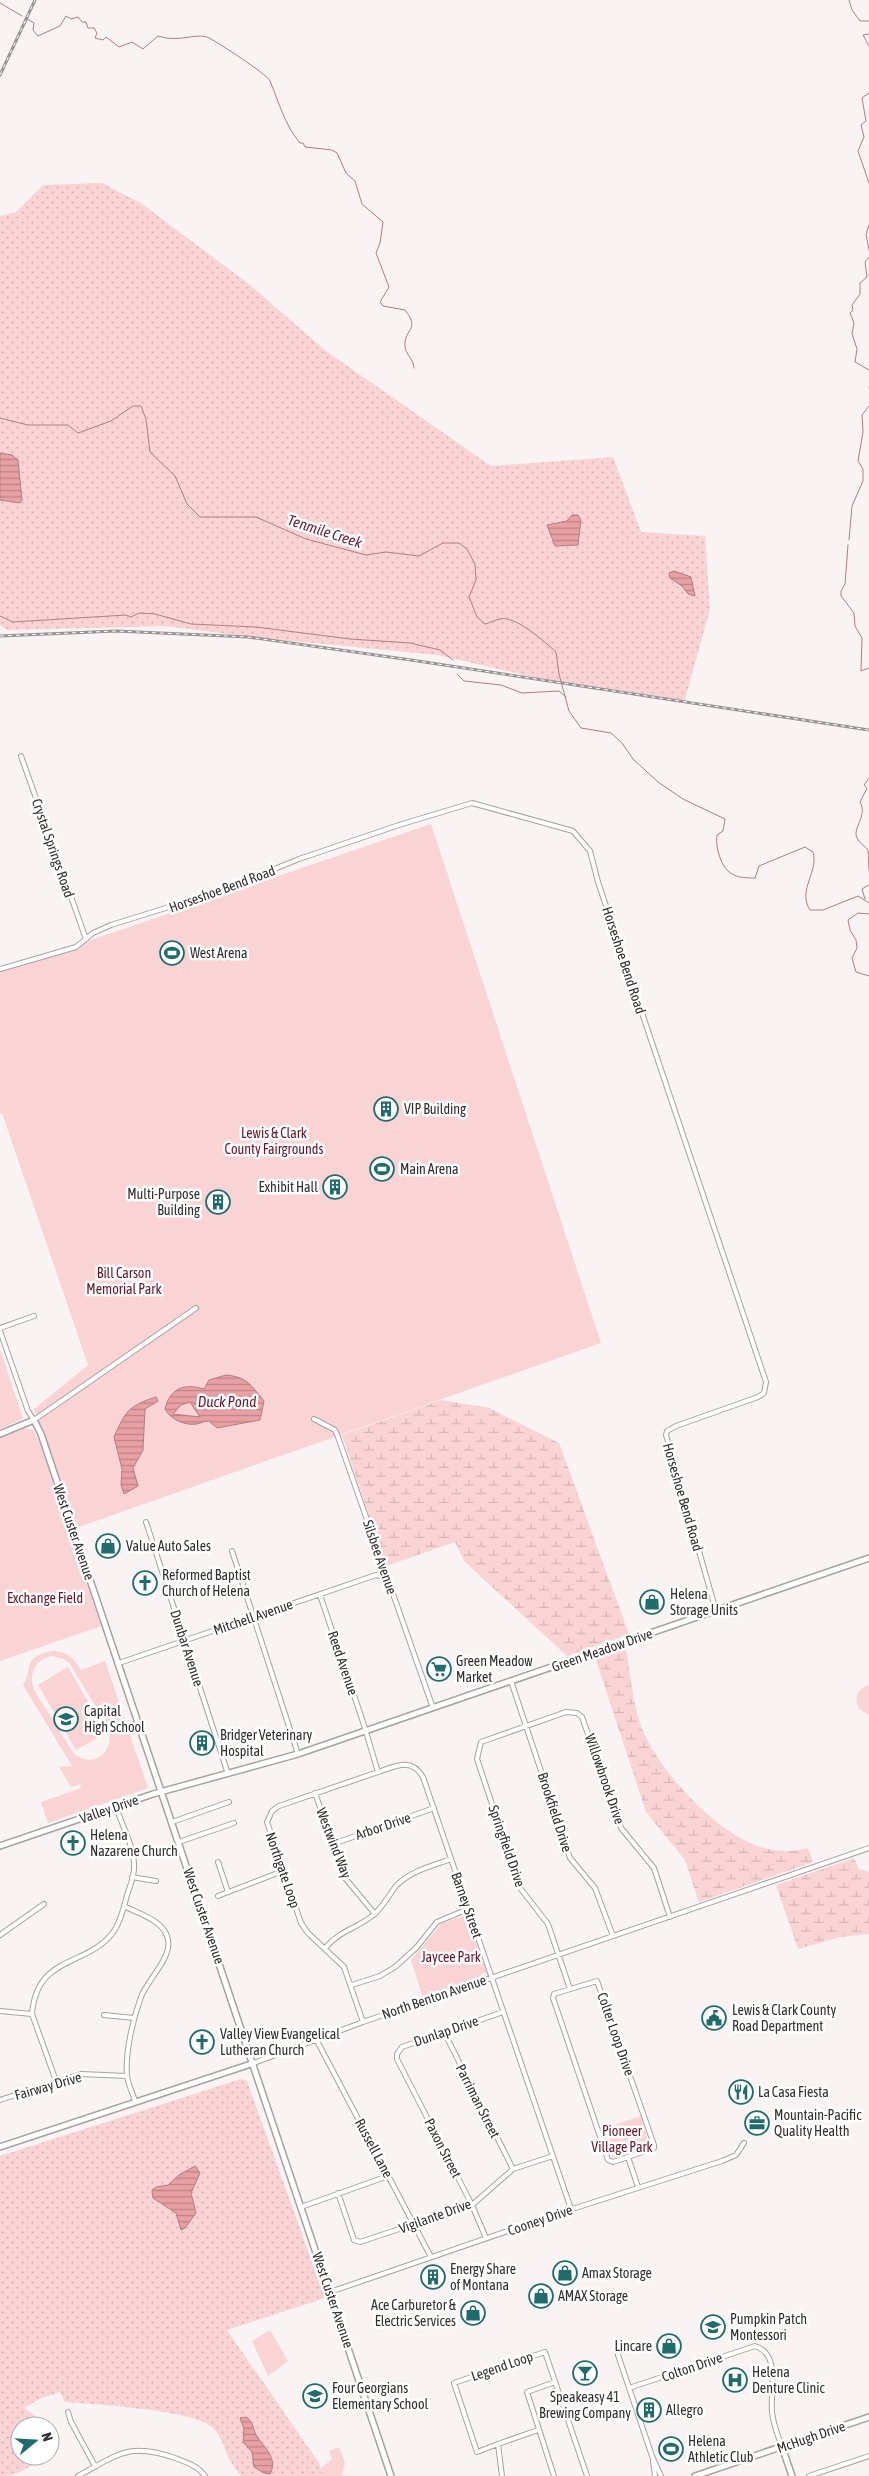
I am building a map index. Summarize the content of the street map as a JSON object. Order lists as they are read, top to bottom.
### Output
{
  "streets": {
    "main road": [
      "West Custer Avenue",
      "Green Meadow Drive",
      "Valley Drive",
      "North Benton Avenue",
      "McHugh Drive"
    ],
    "street": [
      "Crystal Springs Road",
      "Horseshoe Bend Road",
      "Silsbee Avenue",
      "Mitchell Avenue",
      "Dunbar Avenue",
      "Reed Avenue",
      "Willowbrook Drive",
      "Brookfield Drive",
      "Arbor Drive",
      "Westwind Way",
      "Springfield Drive",
      "Northgate Loop",
      "Barney Street",
      "Dunlap Drive",
      "Colter Loop Drive",
      "Fairway Drive",
      "Parriman Street",
      "Russell Lane",
      "Paxon Street",
      "Vigilante Drive",
      "Cooney Drive",
      "Legend Loop",
      "Colton Drive"
    ]
  },
  "crossings": [
    ["Crystal Springs Road", "Horseshoe Bend Road"],
    ["Horseshoe Bend Road", "Green Meadow Drive"],
    ["West Custer Avenue", "Mitchell Avenue"],
    ["West Custer Avenue", "Green Meadow Drive"],
    ["West Custer Avenue", "Valley Drive"],
    ["West Custer Avenue", "North Benton Avenue"],
    ["West Custer Avenue", "Cooney Drive"],
    ["Silsbee Avenue", "Mitchell Avenue"],
    ["Silsbee Avenue", "Green Meadow Drive"],
    ["Mitchell Avenue", "Dunbar Avenue"],
    ["Mitchell Avenue", "Reed Avenue"],
    ["Dunbar Avenue", "Green Meadow Drive"],
    ["Green Meadow Drive", "Reed Avenue"],
    ["Green Meadow Drive", "Valley Drive"],
    ["Green Meadow Drive", "Brookfield Drive"],
    ["Willowbrook Drive", "Brookfield Drive"],
    ["Willowbrook Drive", "Springfield Drive"],
    ["Willowbrook Drive", "North Benton Avenue"],
    ["Brookfield Drive", "Springfield Drive"],
    ["Brookfield Drive", "North Benton Avenue"],
    ["Arbor Drive", "Westwind Way"],
    ["Arbor Drive", "Barney Street"],
    ["Westwind Way", "Northgate Loop"],
    ["Springfield Drive", "North Benton Avenue"],
    ["Springfield Drive", "Colter Loop Drive"],
    ["Northgate Loop", "Barney Street"],
    ["Northgate Loop", "North Benton Avenue"],
    ["Barney Street", "North Benton Avenue"],
    ["Barney Street", "Dunlap Drive"],
    ["Barney Street", "Vigilante Drive"],
    ["Barney Street", "Cooney Drive"],
    ["North Benton Avenue", "Russell Lane"],
    ["Dunlap Drive", "Parriman Street"],
    ["Dunlap Drive", "Paxon Street"],
    ["Parriman Street", "Vigilante Drive"],
    ["Russell Lane", "Vigilante Drive"],
    ["Russell Lane", "Cooney Drive"],
    ["Paxon Street", "Vigilante Drive"],
    ["Paxon Street", "Cooney Drive"],
    ["Colton Drive", "McHugh Drive"]
  ],
  "water": ["Tenmile Creek", "Duck Pond"],
  "parks": [
    "Lewis & Clark County Fairgrounds",
    "Bill Carson Memorial Park",
    "Exchange Field",
    "Jaycee Park",
    "Pioneer Village Park"
  ],
  "places": {
    "sports": ["West Arena", "Main Arena", "Helena Athletic Club"],
    "building": [
      "VIP Building",
      "Exhibit Hall",
      "Multi-Purpose Building",
      "Bridger Veterinary Hospital",
      "Energy Share of Montana",
      "Allegro"
    ],
    "shop": [
      "Value Auto Sales",
      "Helena Storage Units",
      "Amax Storage",
      "AMAX Storage",
      "Ace Carburetor & Electric Services",
      "Lincare"
    ],
    "church": ["Reformed Baptist Church of Helena", "Helena Nazarene Church", "Valley View Evangelical Lutheran Church"],
    "supermarket": ["Green Meadow Market"],
    "school or university": ["Capital High School", "Pumpkin Patch Montessori", "Four Georgians Elementary School"],
    "public building": ["Lewis & Clark County Road Department"],
    "restaurant": ["La Casa Fiesta"],
    "office": ["Mountain-Pacific Quality Health"],
    "bar": ["Speakeasy 41 Brewing Company"],
    "hospital": ["Helena Denture Clinic"]
  },
  "north": "right"
}
